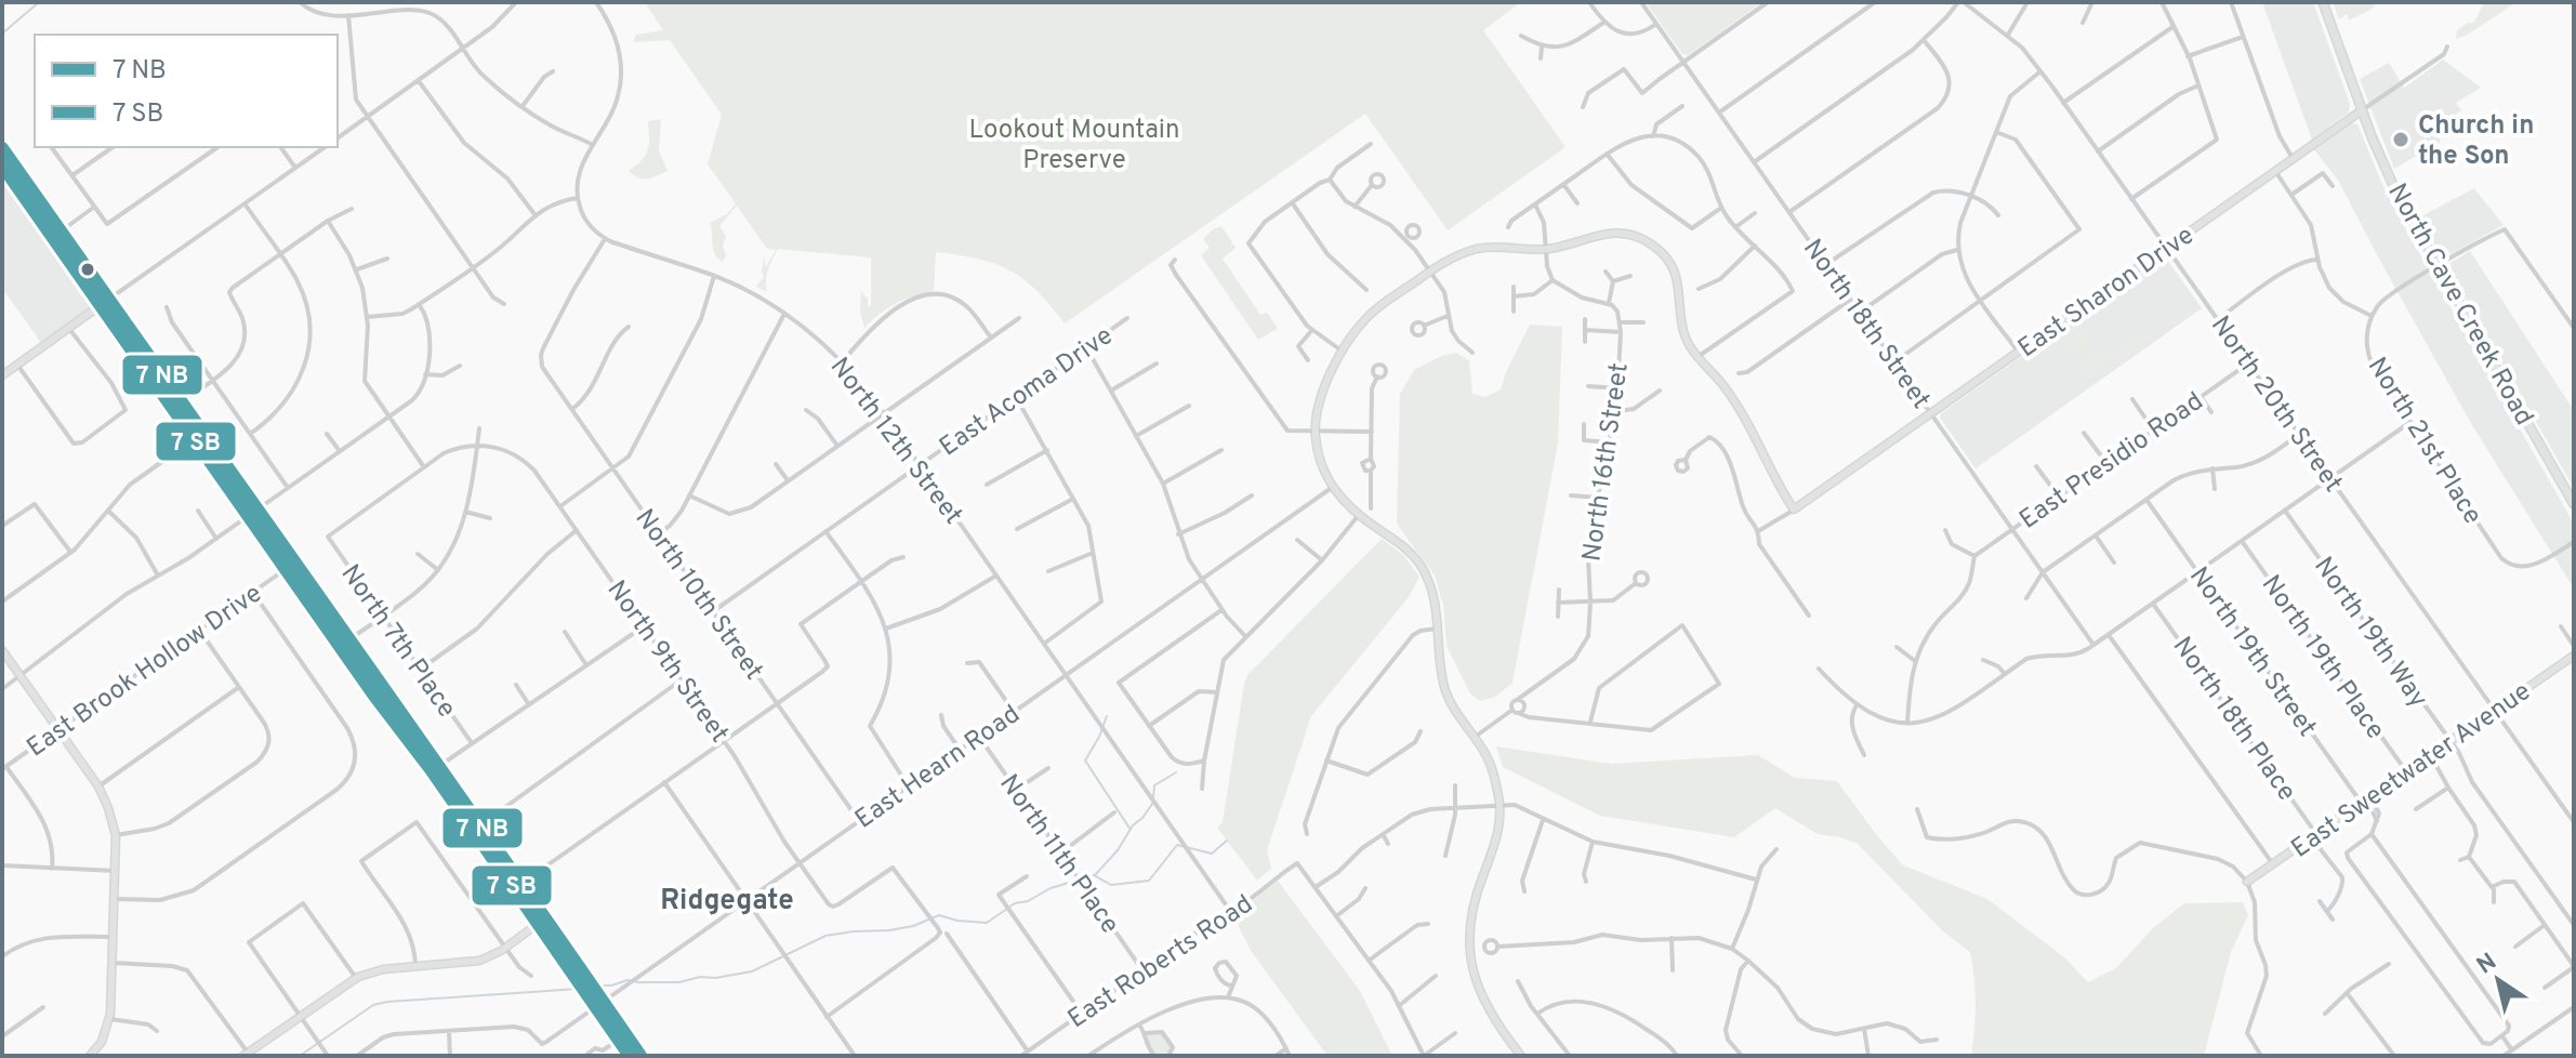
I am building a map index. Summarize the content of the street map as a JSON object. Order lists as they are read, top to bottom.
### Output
{
  "streets": {
    "main road": ["North Cave Creek Road"],
    "street": [
      "East Sharon Drive",
      "North 18th Street",
      "East Acoma Drive",
      "North 20th Street",
      "North 12th Street",
      "North 21st Place",
      "East Presidio Road",
      "North 16th Street",
      "North 10th Street",
      "North 19th Way",
      "North 7th Place",
      "North 19th Street",
      "North 19th Place",
      "North 9th Street",
      "East Brook Hollow Drive",
      "North 18th Place",
      "East Hearn Road",
      "East Sweetwater Avenue",
      "North 11th Place",
      "East Roberts Road"
    ]
  },
  "crossings": [
    ["East Sharon Drive", "North Cave Creek Road"],
    ["East Sharon Drive", "North 18th Street"],
    ["East Sharon Drive", "North 20th Street"],
    ["North 18th Street", "East Presidio Road"],
    ["East Acoma Drive", "North 12th Street"],
    ["East Acoma Drive", "North 10th Street"],
    ["North 20th Street", "East Presidio Road"],
    ["North 20th Street", "East Sweetwater Avenue"],
    ["North 12th Street", "North 10th Street"],
    ["North 12th Street", "East Hearn Road"],
    ["North 12th Street", "East Roberts Road"],
    ["North 10th Street", "East Hearn Road"],
    ["North 19th Way", "East Sweetwater Avenue"],
    ["North 19th Street", "East Sweetwater Avenue"],
    ["North 19th Place", "East Sweetwater Avenue"],
    ["North 9th Street", "East Hearn Road"],
    ["North 18th Place", "East Sweetwater Avenue"],
    ["East Hearn Road", "North 11th Place"],
    ["North 11th Place", "East Roberts Road"]
  ],
  "districts": ["Ridgegate"],
  "parks": ["Lookout Mountain Preserve"],
  "places": ["Church in the Son"],
  "legend": ["7 NB", "7 SB"],
  "north": "top left"
}
